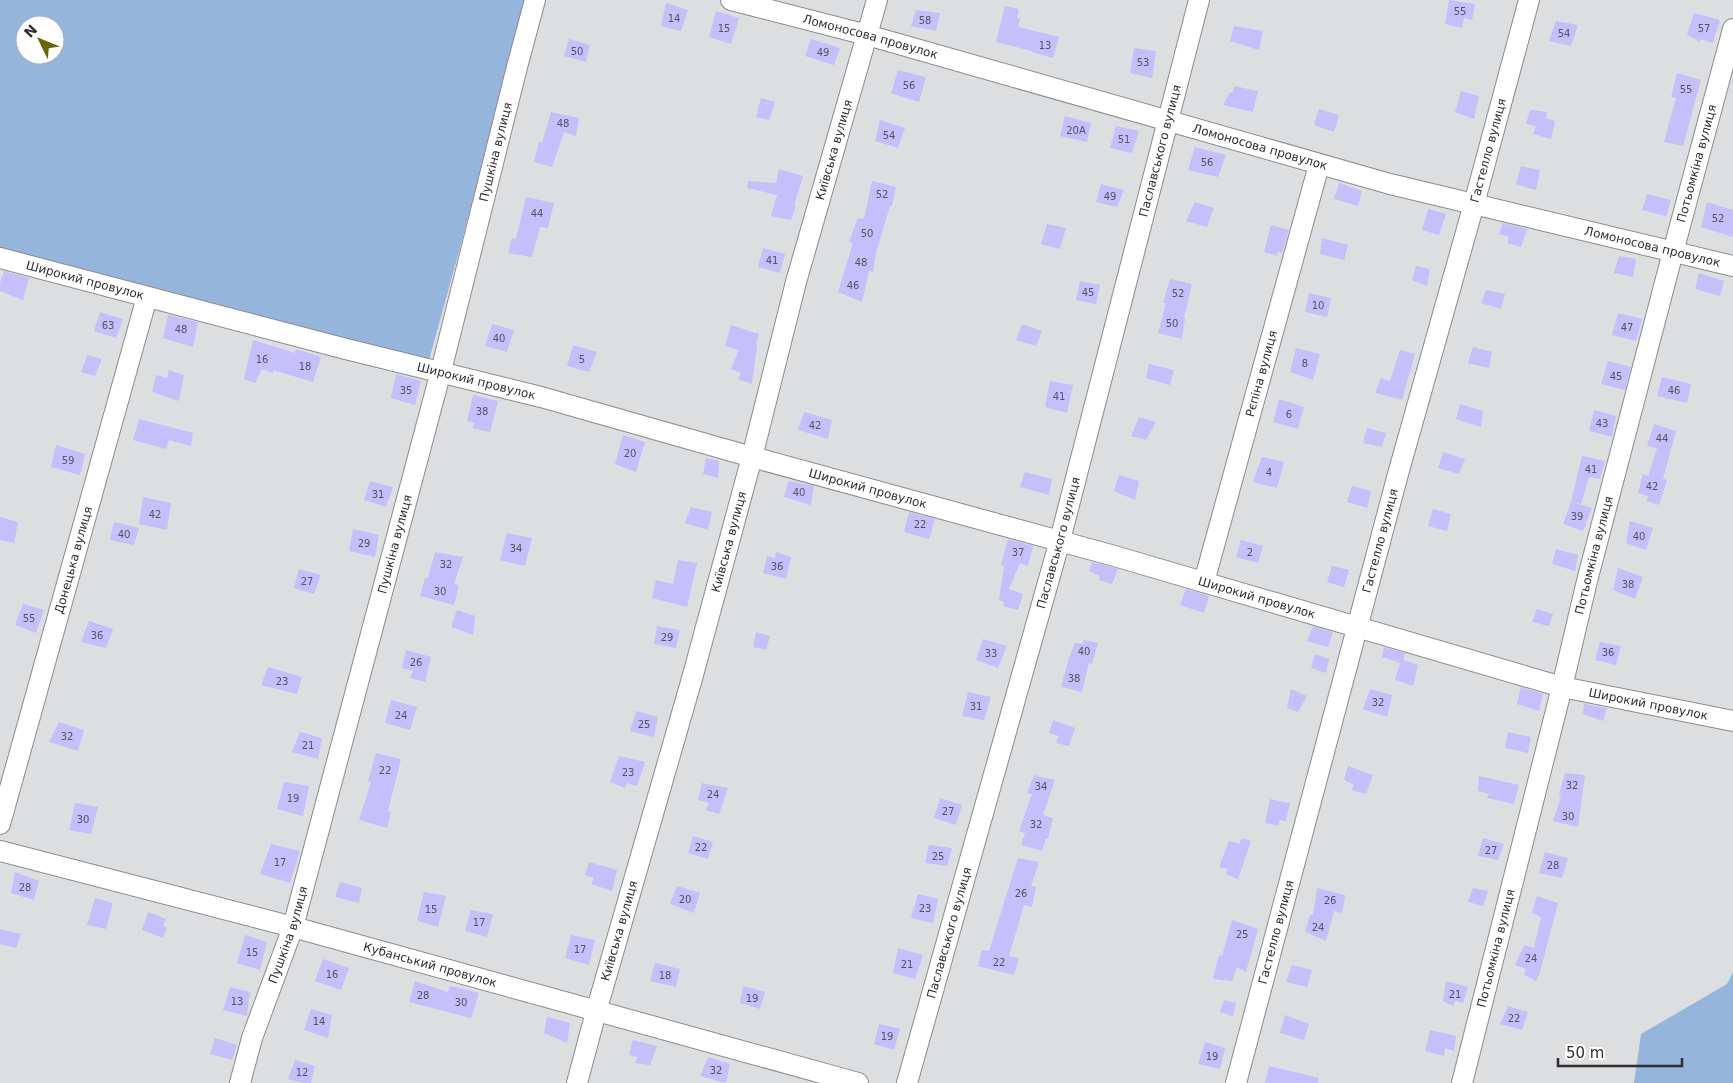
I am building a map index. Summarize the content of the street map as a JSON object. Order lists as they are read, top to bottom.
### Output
{
  "streets": {
    "street": [
      "Ломоносова провулок",
      "Пушкіна вулиця",
      "Київська вулиця",
      "Паславського вулиця",
      "Гастелло вулиця",
      "Потьомкіна вулиця",
      "Широкий провулок",
      "Рєпіна вулиця",
      "Донецька вулиця",
      "Кубанський провулок"
    ]
  },
  "crossings": [
    ["Ломоносова провулок", "Київська вулиця"],
    ["Ломоносова провулок", "Паславського вулиця"],
    ["Ломоносова провулок", "Гастелло вулиця"],
    ["Ломоносова провулок", "Потьомкіна вулиця"],
    ["Ломоносова провулок", "Рєпіна вулиця"],
    ["Пушкіна вулиця", "Широкий провулок"],
    ["Пушкіна вулиця", "Кубанський провулок"],
    ["Київська вулиця", "Широкий провулок"],
    ["Київська вулиця", "Кубанський провулок"],
    ["Паславського вулиця", "Широкий провулок"],
    ["Гастелло вулиця", "Широкий провулок"],
    ["Потьомкіна вулиця", "Широкий провулок"],
    ["Широкий провулок", "Рєпіна вулиця"],
    ["Широкий провулок", "Донецька вулиця"]
  ],
  "house_numbers": [
    "55",
    "14",
    "58",
    "15",
    "57",
    "54",
    "13",
    "50",
    "49",
    "53",
    "56",
    "55",
    "48",
    "20А",
    "54",
    "51",
    "56",
    "52",
    "49",
    "44",
    "52",
    "50",
    "41",
    "48",
    "46",
    "45",
    "52",
    "10",
    "50",
    "63",
    "47",
    "48",
    "40",
    "16",
    "5",
    "8",
    "18",
    "45",
    "35",
    "46",
    "41",
    "38",
    "6",
    "43",
    "42",
    "44",
    "20",
    "59",
    "41",
    "4",
    "42",
    "40",
    "31",
    "42",
    "39",
    "22",
    "40",
    "40",
    "29",
    "34",
    "37",
    "2",
    "32",
    "36",
    "27",
    "38",
    "30",
    "55",
    "36",
    "29",
    "40",
    "36",
    "33",
    "26",
    "38",
    "23",
    "32",
    "31",
    "24",
    "25",
    "32",
    "21",
    "22",
    "23",
    "32",
    "34",
    "24",
    "19",
    "27",
    "30",
    "30",
    "32",
    "22",
    "27",
    "25",
    "17",
    "28",
    "28",
    "26",
    "20",
    "26",
    "23",
    "15",
    "17",
    "24",
    "25",
    "17",
    "15",
    "24",
    "22",
    "21",
    "16",
    "18",
    "21",
    "28",
    "19",
    "13",
    "30",
    "22",
    "14",
    "19",
    "19",
    "32",
    "12"
  ],
  "scale_bar": "50 m",
  "north": "top left"
}
